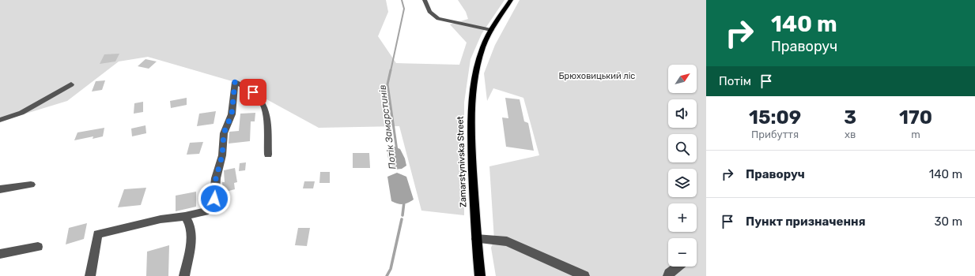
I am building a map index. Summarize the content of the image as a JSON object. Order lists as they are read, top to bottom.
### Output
{
  "streets": {
    "main road": ["Zamarstynivska Street"]
  },
  "water": ["Потік Замарстинів"],
  "parks": ["Брюховицький ліс"],
  "north": "top right",
  "page": {
    "turn": ["140 m", "Праворуч"],
    "map_buttons": ["+", "−"],
    "then": "Потім",
    "eta": [
      "15:09",
      "Прибуття",
      "3",
      "хв",
      "170",
      "m"
    ],
    "list": [
      {
        "name": "Праворуч",
        "value": "140 m"
      },
      {
        "name": "Пункт призначення",
        "value": "30 m"
      }
    ]
  }
}
